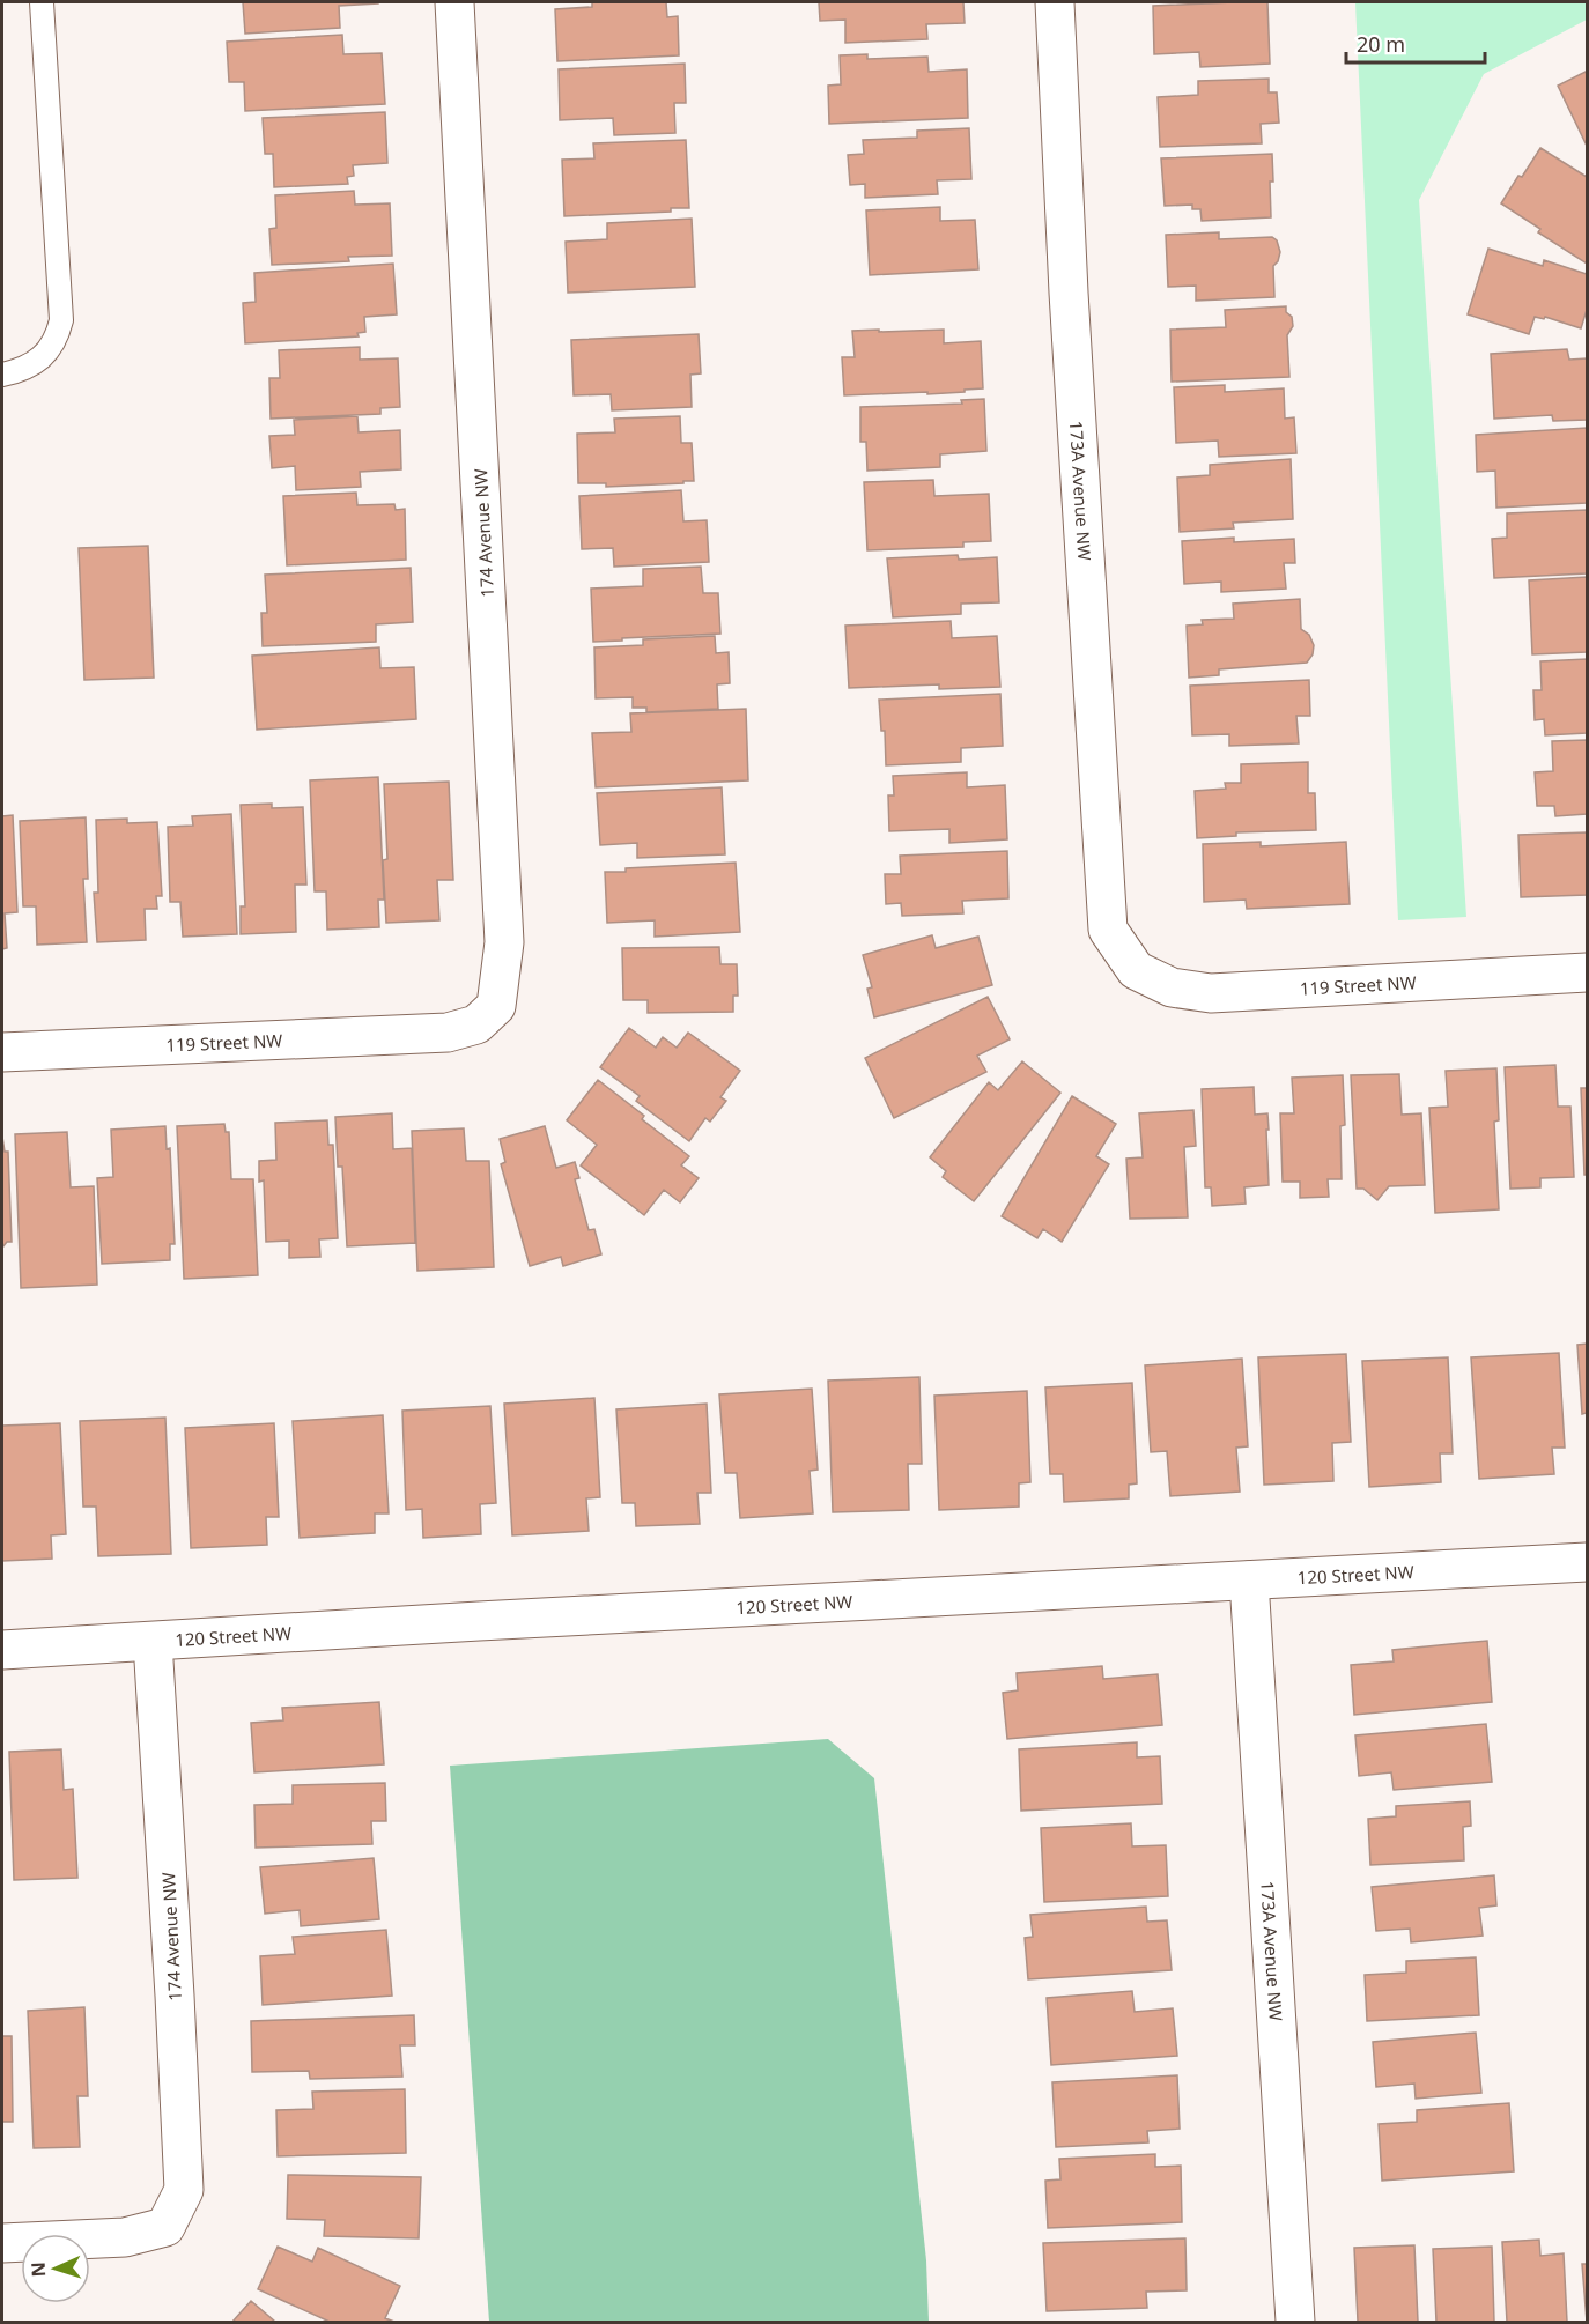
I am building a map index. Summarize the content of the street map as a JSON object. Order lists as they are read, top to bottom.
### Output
{
  "streets": {
    "street": [
      "173A Avenue NW",
      "174 Avenue NW",
      "119 Street NW",
      "120 Street NW"
    ]
  },
  "crossings": [
    ["173A Avenue NW", "119 Street NW"],
    ["173A Avenue NW", "120 Street NW"],
    ["174 Avenue NW", "119 Street NW"],
    ["174 Avenue NW", "120 Street NW"]
  ],
  "scale_bar": "20 m",
  "north": "left"
}
